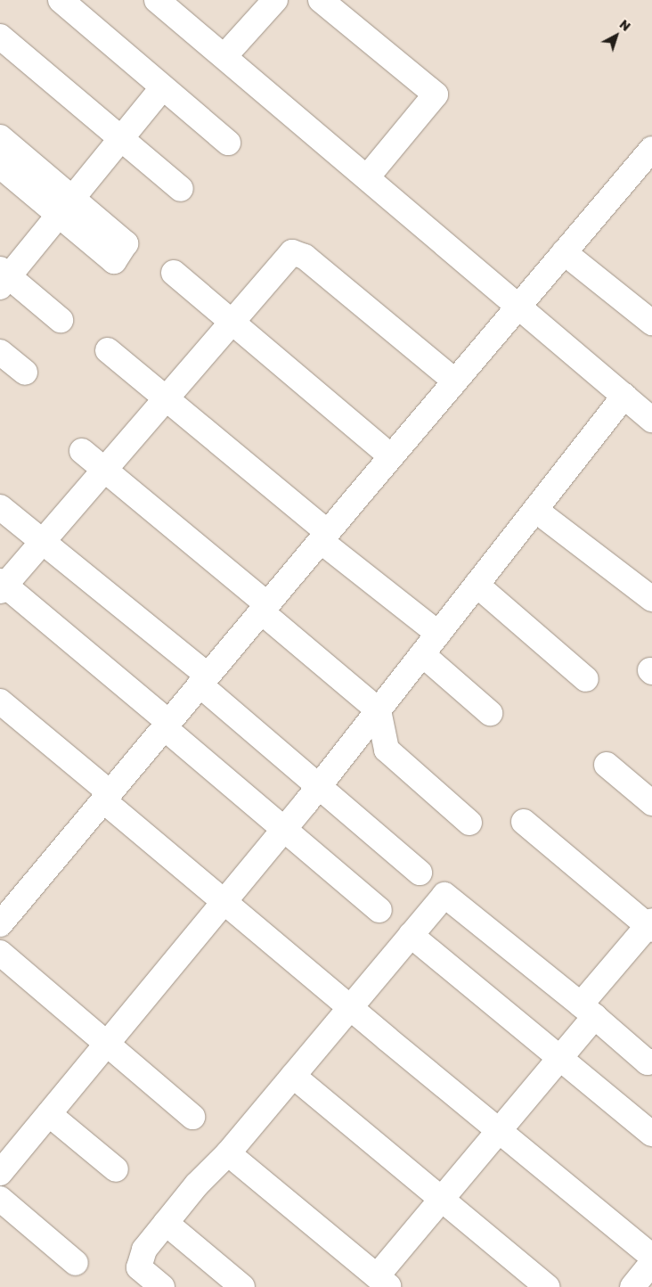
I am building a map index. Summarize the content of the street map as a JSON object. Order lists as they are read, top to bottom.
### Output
{
  "north": "top right"
}
